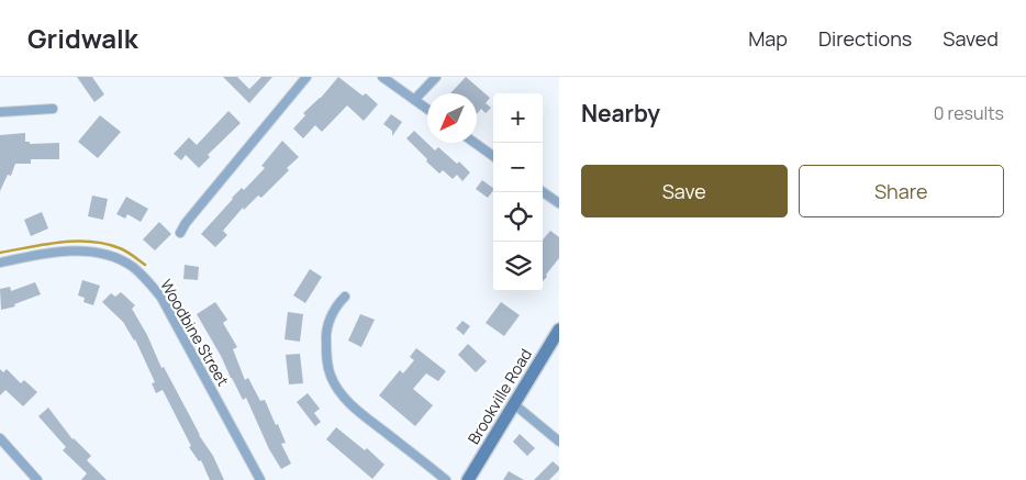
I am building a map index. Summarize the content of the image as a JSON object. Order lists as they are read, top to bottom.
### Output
{
  "streets": {
    "main road": ["Brookville Road"],
    "street": ["Woodbine Street"]
  },
  "north": "bottom left",
  "page": {
    "header": "Gridwalk",
    "nav": ["Map", "Directions", "Saved"],
    "heading": ["Nearby", "0 results"],
    "map_buttons": ["+", "−"],
    "buttons": ["Save", "Share"]
  }
}
